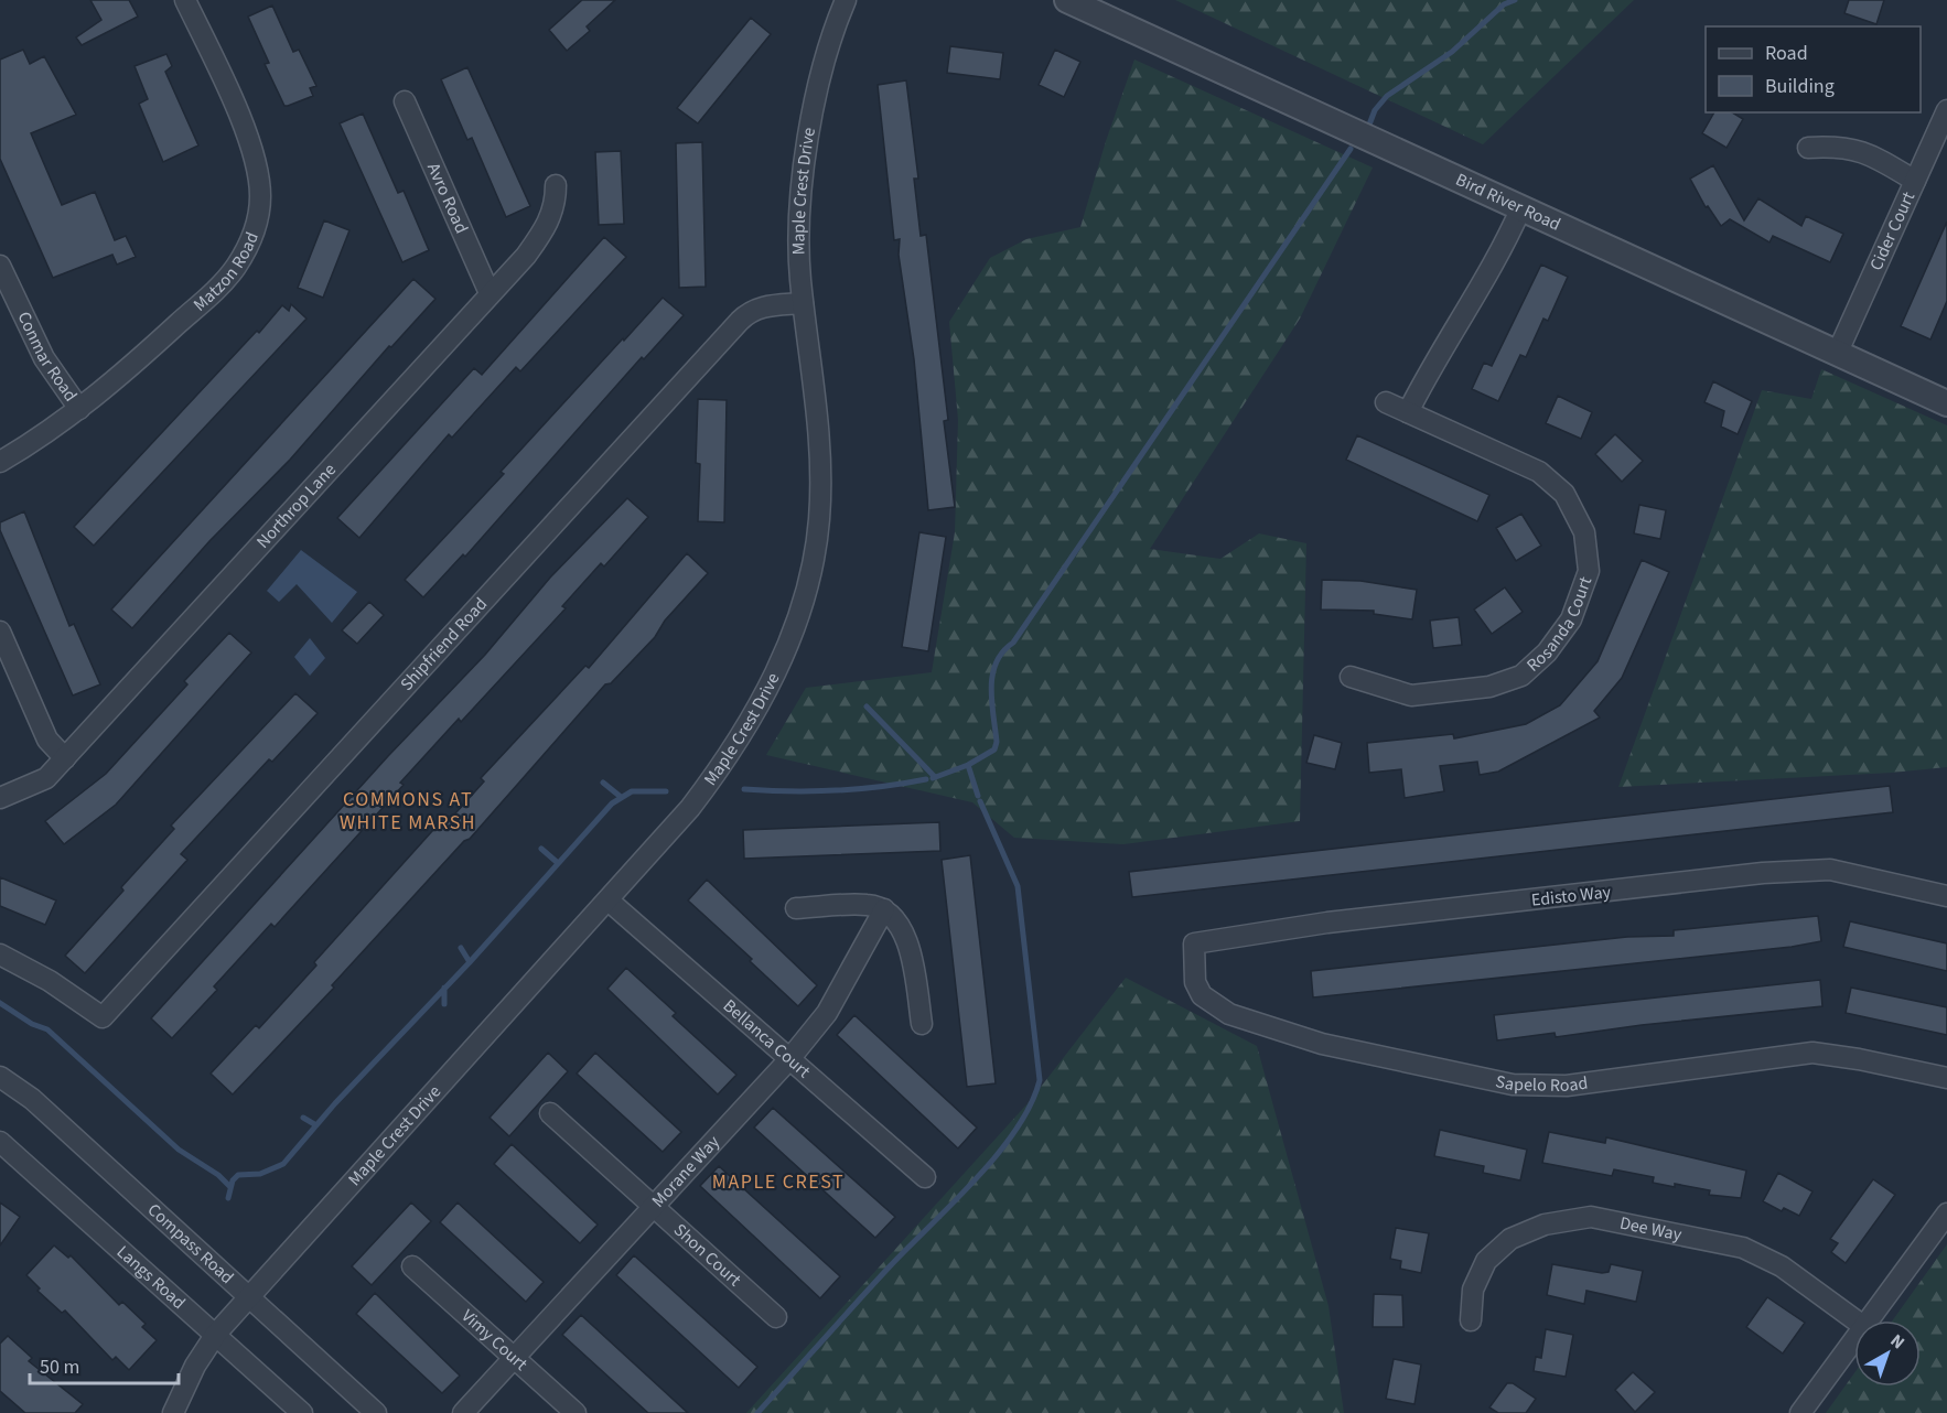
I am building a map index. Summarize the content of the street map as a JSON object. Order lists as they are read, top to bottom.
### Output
{
  "streets": {
    "street": [
      "Maple Crest Drive",
      "Avro Road",
      "Bird River Road",
      "Cider Court",
      "Matzon Road",
      "Conmar Road",
      "Northrop Lane",
      "Rosanda Court",
      "Shipfriend Road",
      "Edisto Way",
      "Bellanca Court",
      "Sapelo Road",
      "Morane Way",
      "Dee Way",
      "Compass Road",
      "Shon Court",
      "Langs Road",
      "Vimy Court"
    ]
  },
  "crossings": [
    ["Maple Crest Drive", "Shipfriend Road"],
    ["Maple Crest Drive", "Bellanca Court"],
    ["Maple Crest Drive", "Compass Road"],
    ["Maple Crest Drive", "Langs Road"],
    ["Avro Road", "Northrop Lane"],
    ["Bird River Road", "Cider Court"],
    ["Matzon Road", "Conmar Road"],
    ["Edisto Way", "Sapelo Road"],
    ["Bellanca Court", "Morane Way"],
    ["Morane Way", "Shon Court"],
    ["Morane Way", "Vimy Court"]
  ],
  "districts": ["COMMONS AT WHITE MARSH", "MAPLE CREST"],
  "legend": ["Road", "Building"],
  "scale_bar": "50 m",
  "north": "top right"
}
